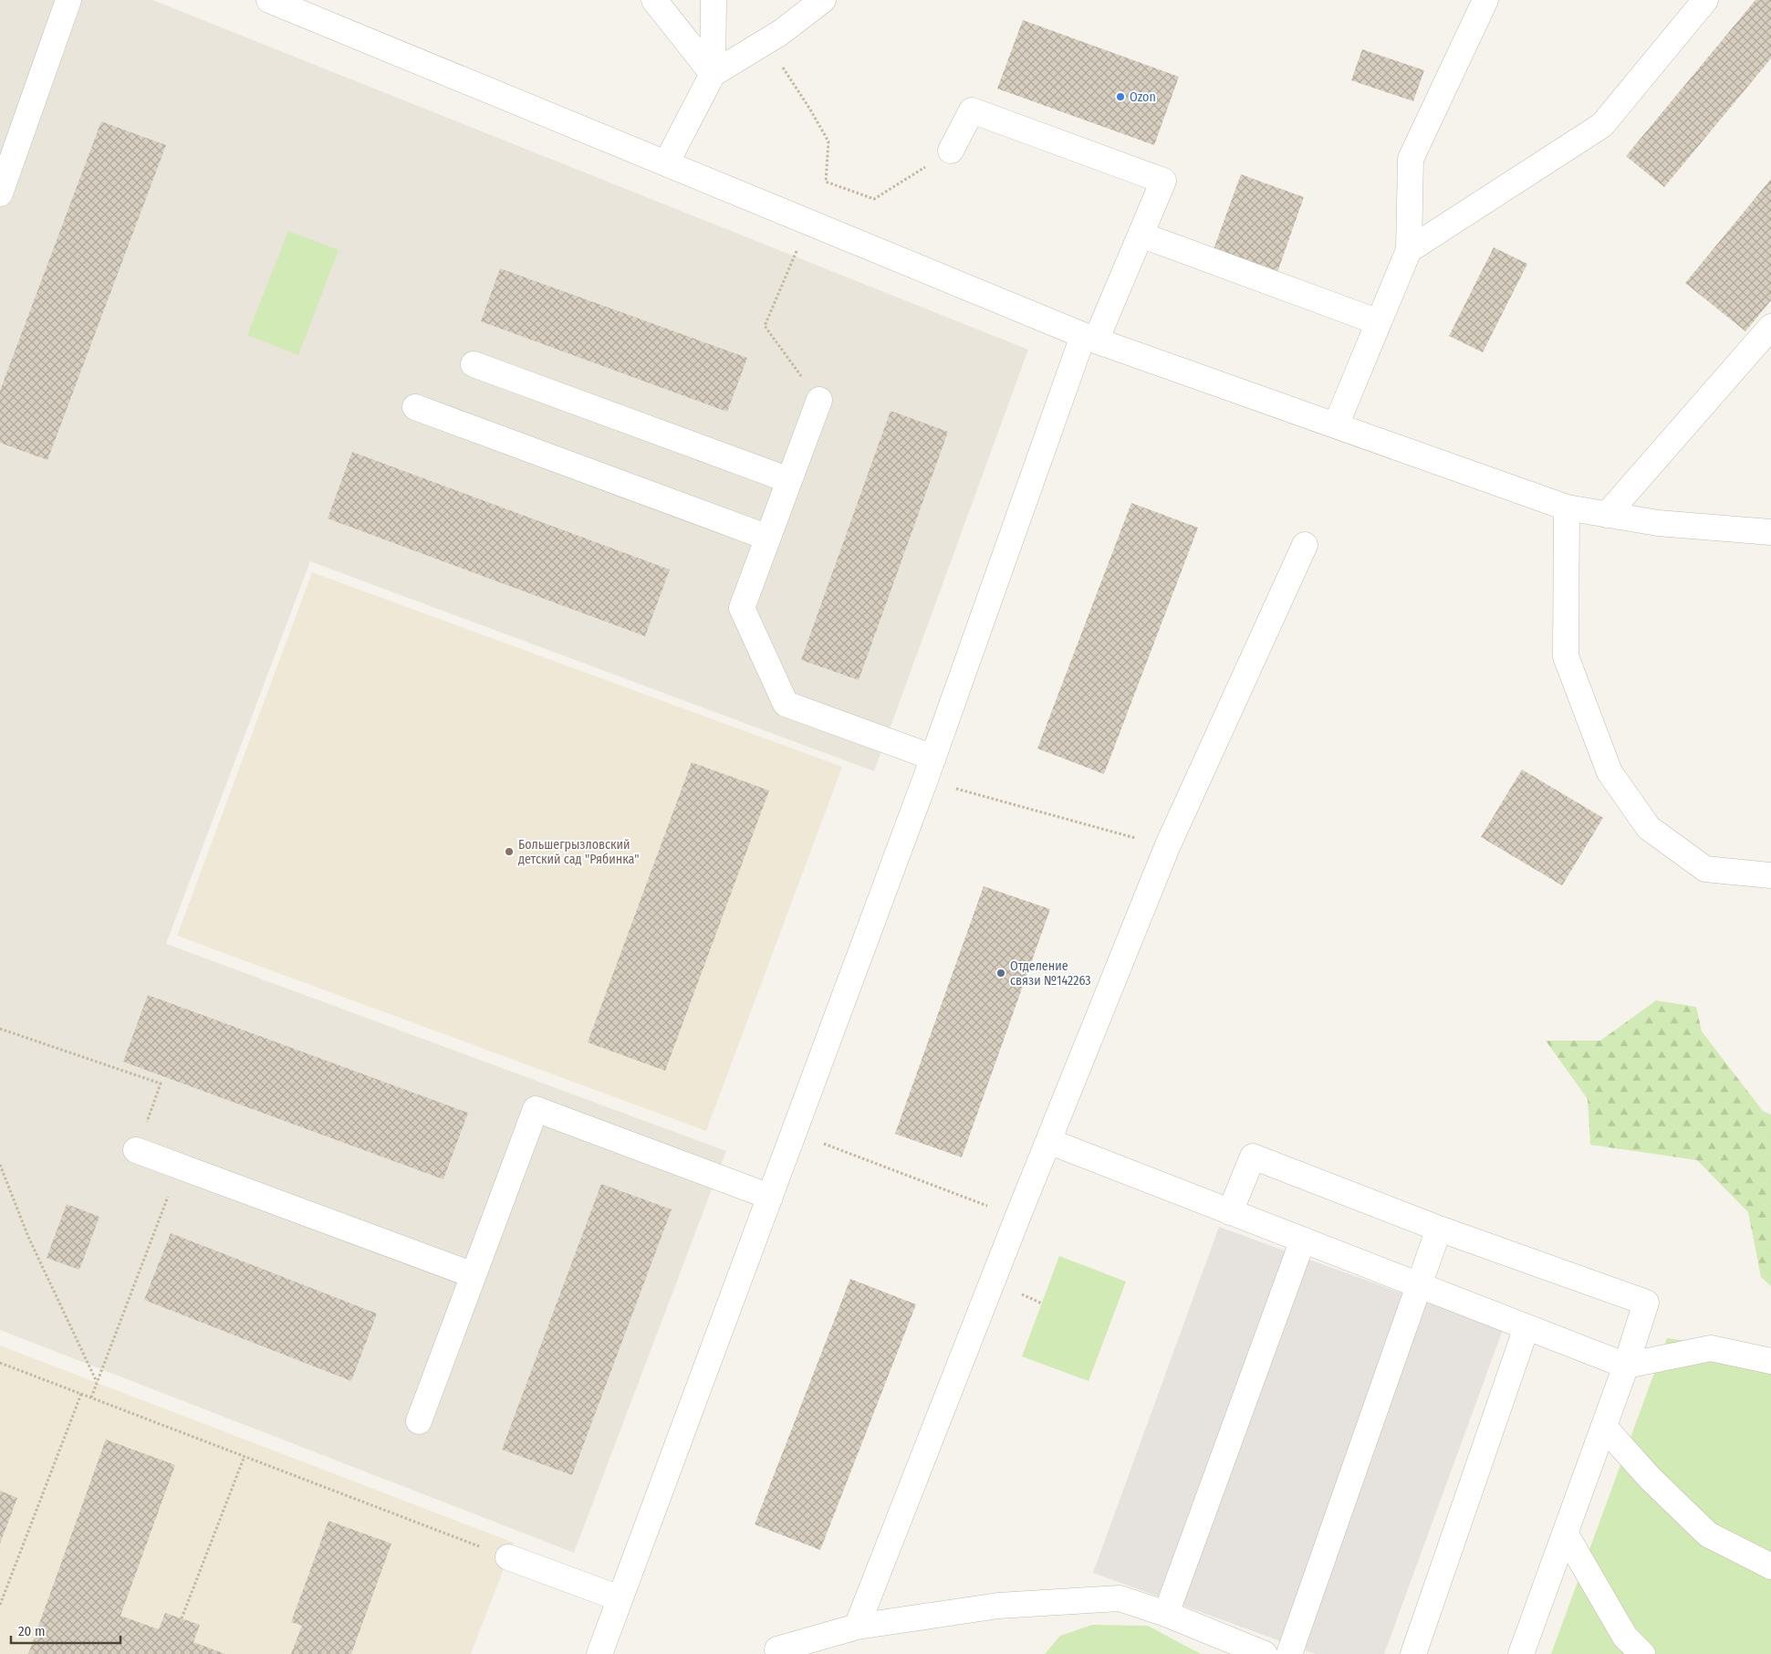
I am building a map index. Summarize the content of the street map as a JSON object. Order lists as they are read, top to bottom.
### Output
{
  "places": ["Ozon", "Большегрызловский детский сад \"Рябинка\"", "Отделение связи №142263"],
  "scale_bar": "20 m"
}
